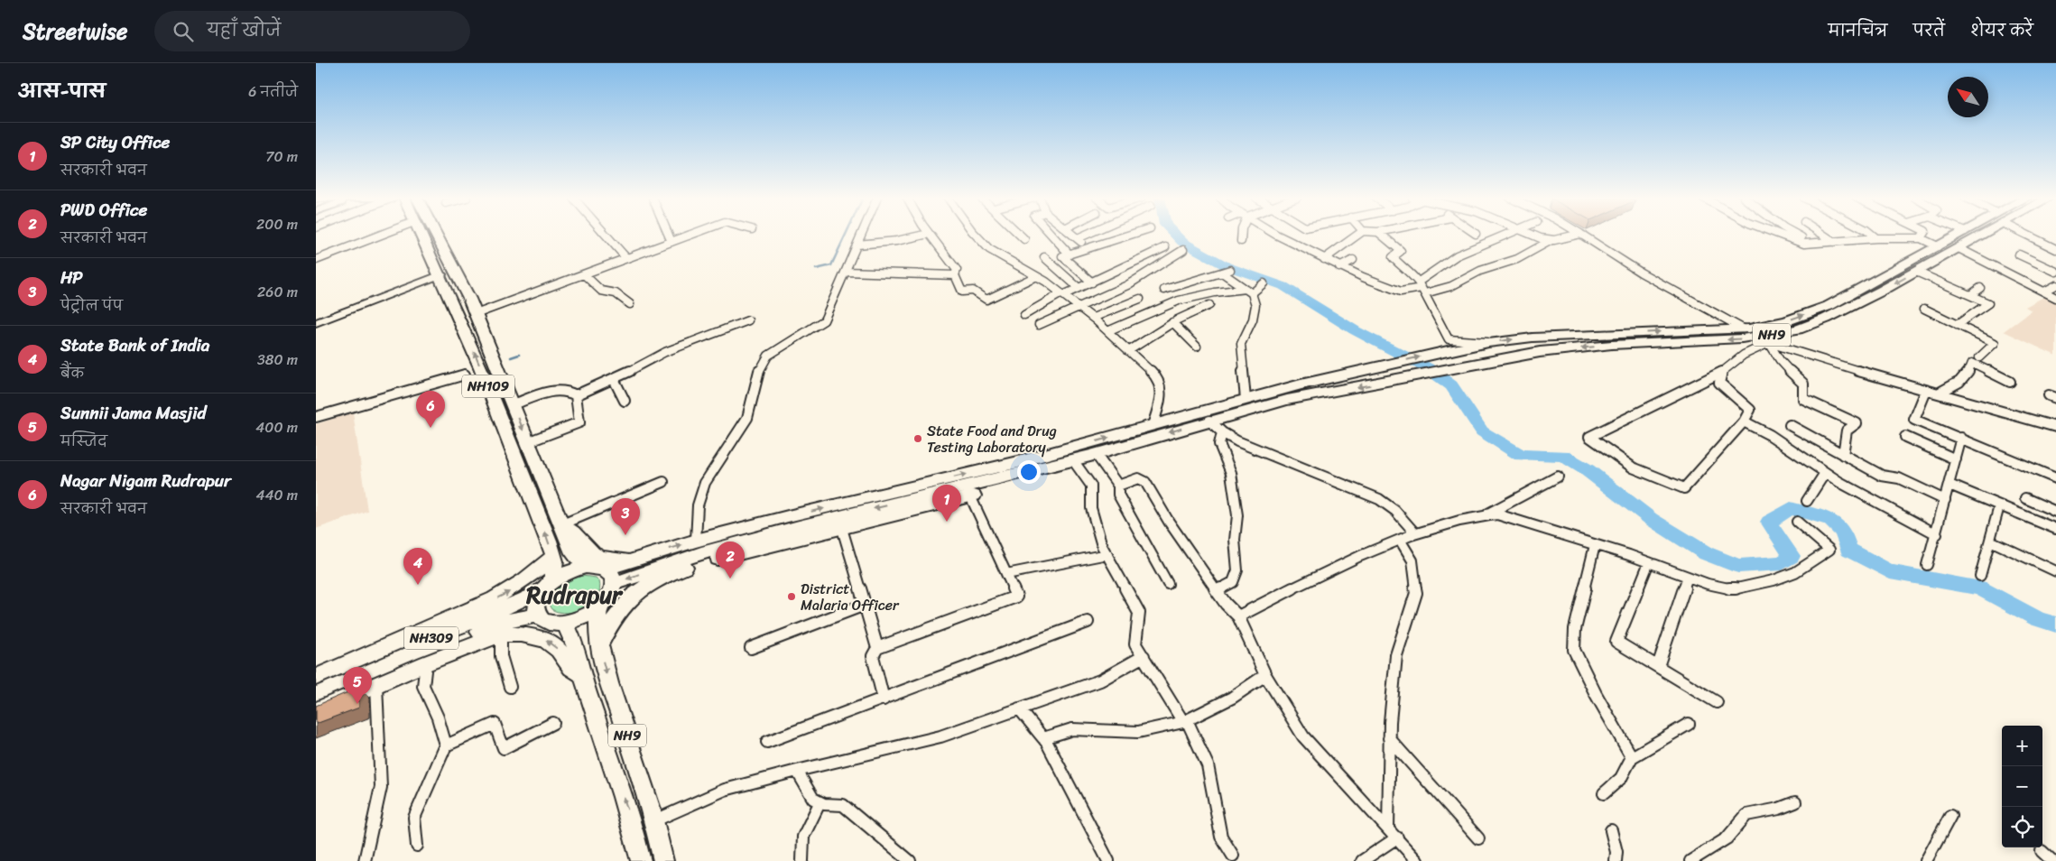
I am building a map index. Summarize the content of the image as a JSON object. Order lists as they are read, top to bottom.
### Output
{
  "streets": {
    "highway": ["NH9", "NH109", "NH309"]
  },
  "crossings": [
    ["NH9", "NH109"],
    ["NH9", "NH309"],
    ["NH109", "NH309"]
  ],
  "districts": ["Rudrapur"],
  "places": ["State Food and Drug Testing Laboratory", "District Malaria Officer"],
  "north": "top left",
  "page": {
    "header": "Streetwise",
    "search": "यहाँ खोजें",
    "nav": ["मानचित्र", "परतें", "शेयर करें"],
    "heading": ["आस-पास", "6 नतीजे"],
    "list": [
      {
        "mark": "1",
        "name": "SP City Office",
        "note": "सरकारी भवन",
        "value": "70 m"
      },
      {
        "mark": "2",
        "name": "PWD Office",
        "note": "सरकारी भवन",
        "value": "200 m"
      },
      {
        "mark": "3",
        "name": "HP",
        "note": "पेट्रोल पंप",
        "value": "260 m"
      },
      {
        "mark": "4",
        "name": "State Bank of India",
        "note": "बैंक",
        "value": "380 m"
      },
      {
        "mark": "5",
        "name": "Sunnii Jama Masjid",
        "note": "मस्जिद",
        "value": "400 m"
      },
      {
        "mark": "6",
        "name": "Nagar Nigam Rudrapur",
        "note": "सरकारी भवन",
        "value": "440 m"
      }
    ],
    "pins": [
      "6",
      "1",
      "3",
      "2",
      "4",
      "5"
    ],
    "map_buttons": ["+", "−"]
  }
}
